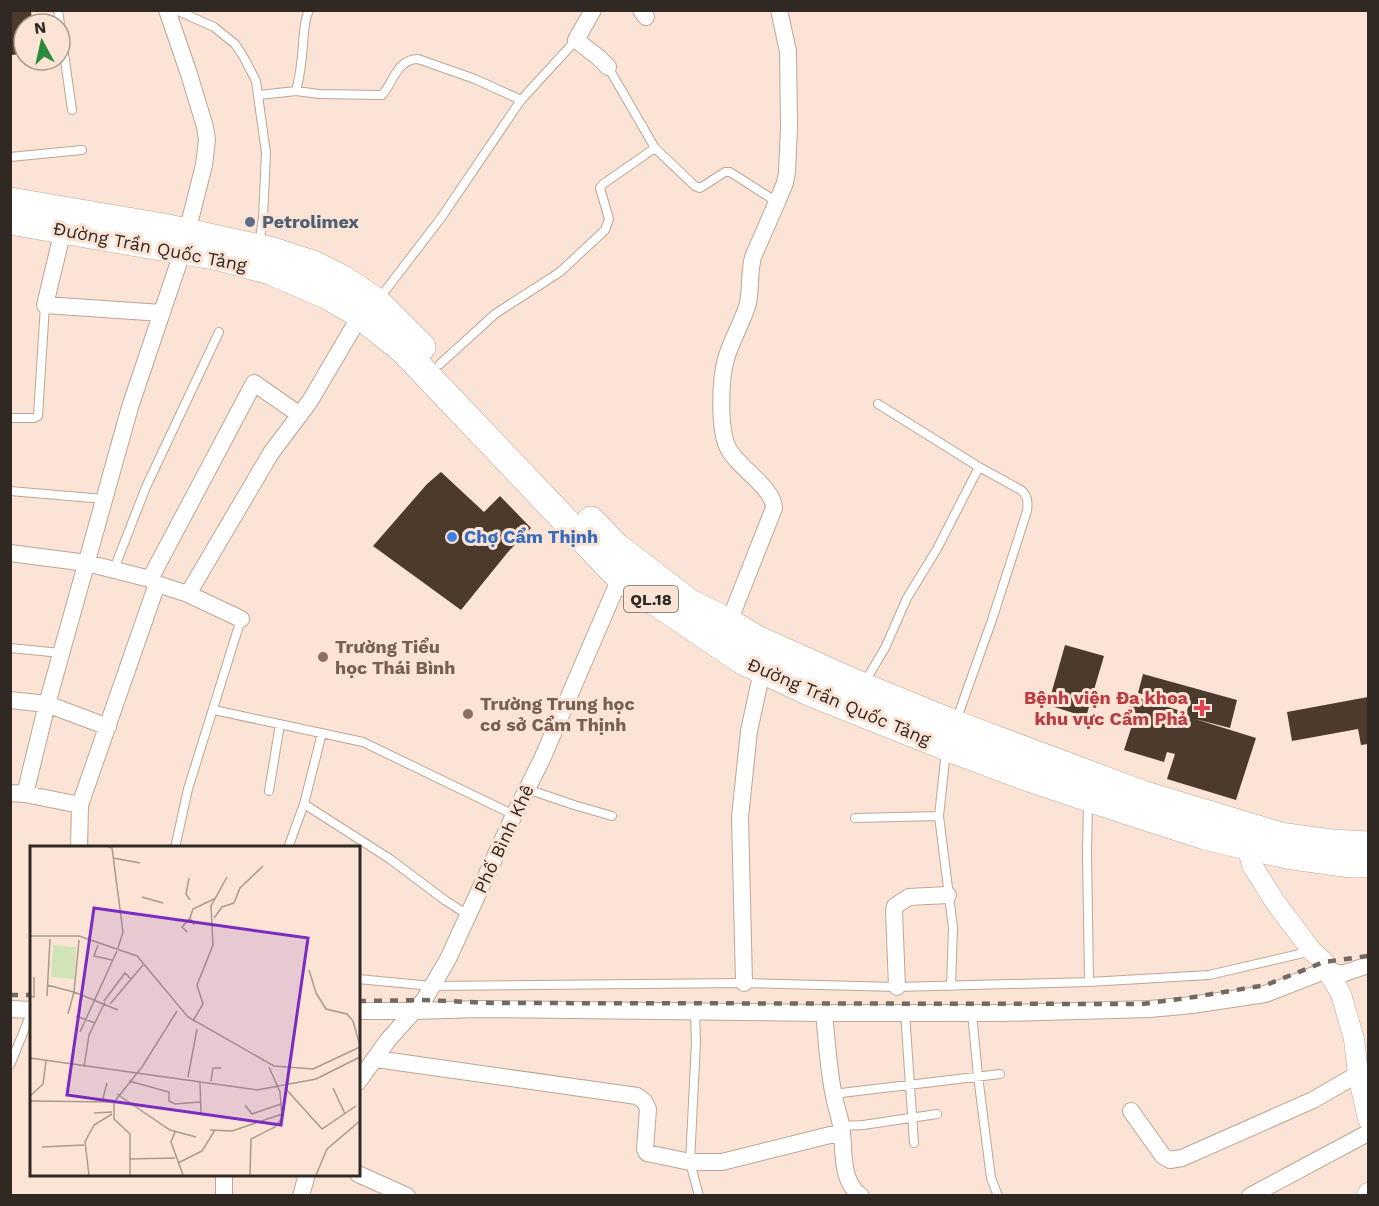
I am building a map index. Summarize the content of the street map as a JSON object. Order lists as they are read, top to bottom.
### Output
{
  "streets": {
    "highway": ["Đường Trần Quốc Tảng", "QL.18"],
    "street": ["Phố Bình Khê"]
  },
  "crossings": [
    ["Đường Trần Quốc Tảng", "Phố Bình Khê"]
  ],
  "places": {
    "other": [
      "Petrolimex",
      "Chợ Cẩm Thịnh",
      "Trường Tiểu học Thái Bình",
      "Trường Trung học cơ sở Cẩm Thịnh"
    ],
    "health": ["Bệnh viện Đa khoa khu vực Cẩm Phả"]
  },
  "north": "top"
}
